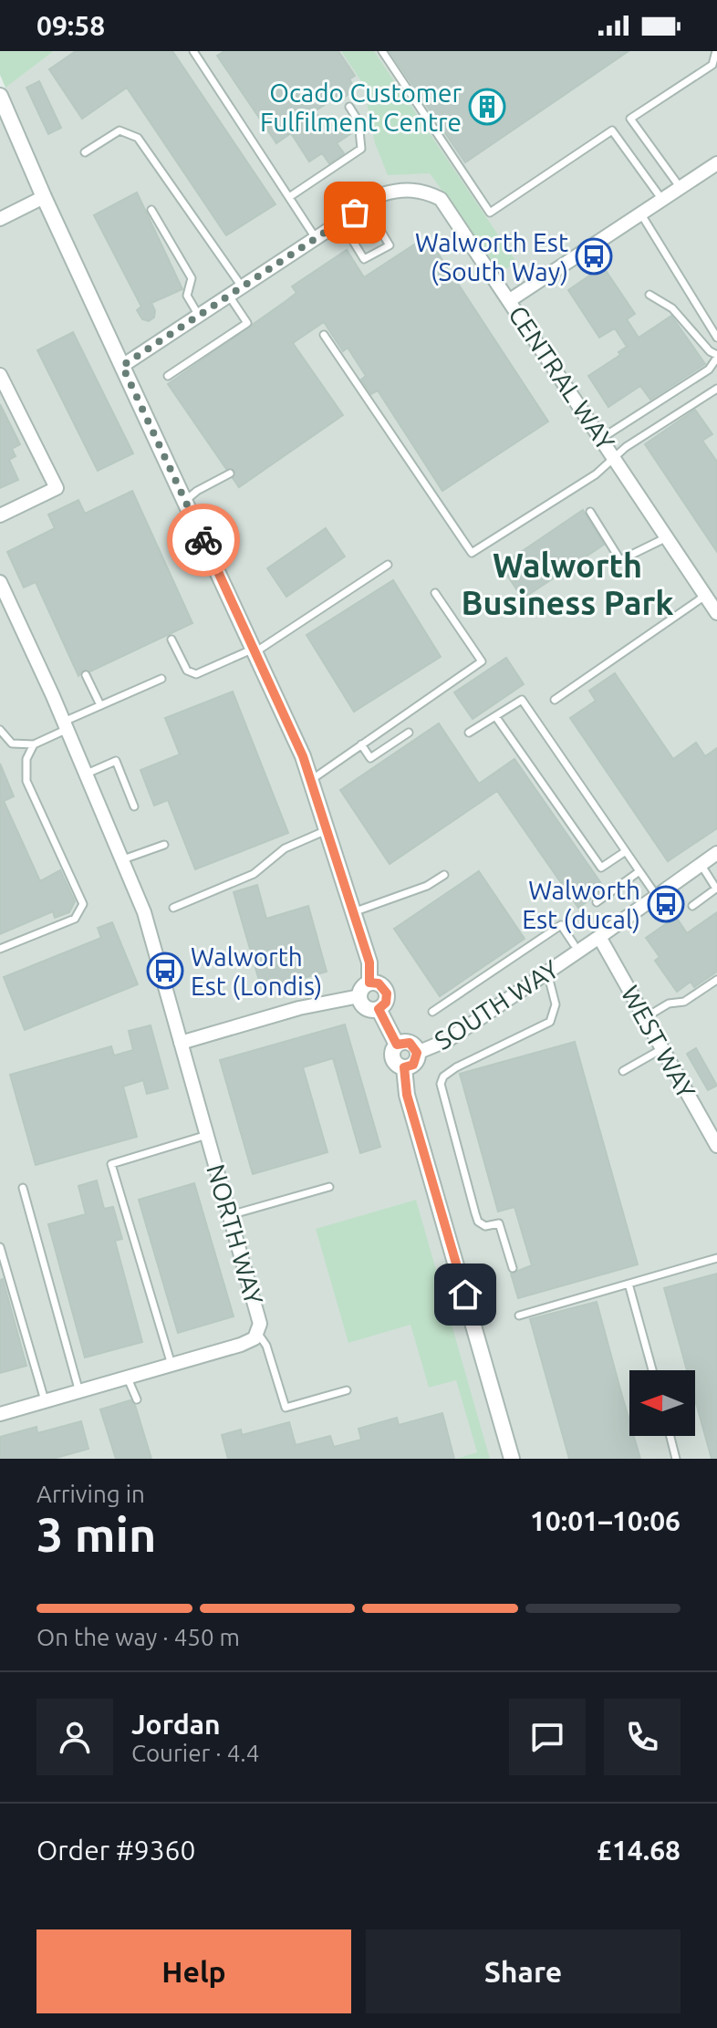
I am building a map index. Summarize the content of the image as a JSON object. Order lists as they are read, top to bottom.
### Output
{
  "streets": {
    "street": [
      "CENTRAL WAY",
      "SOUTH WAY",
      "WEST WAY",
      "NORTH WAY"
    ]
  },
  "crossings": [
    ["SOUTH WAY", "WEST WAY"]
  ],
  "districts": ["Walworth Business Park"],
  "places": {
    "building": ["Ocado Customer Fulfilment Centre"],
    "bus stop": ["Walworth Est (South Way)", "Walworth Est (ducal)", "Walworth Est (Londis)"]
  },
  "north": "left",
  "page": {
    "status": "09:58",
    "heading": ["3 min", "Arriving in", "10:01–10:06"],
    "panel": [
      "Jordan",
      "Courier · 4.4",
      "Order #9360",
      "£14.68"
    ],
    "bar": "On the way · 450 m",
    "buttons": ["Help", "Share"]
  }
}
